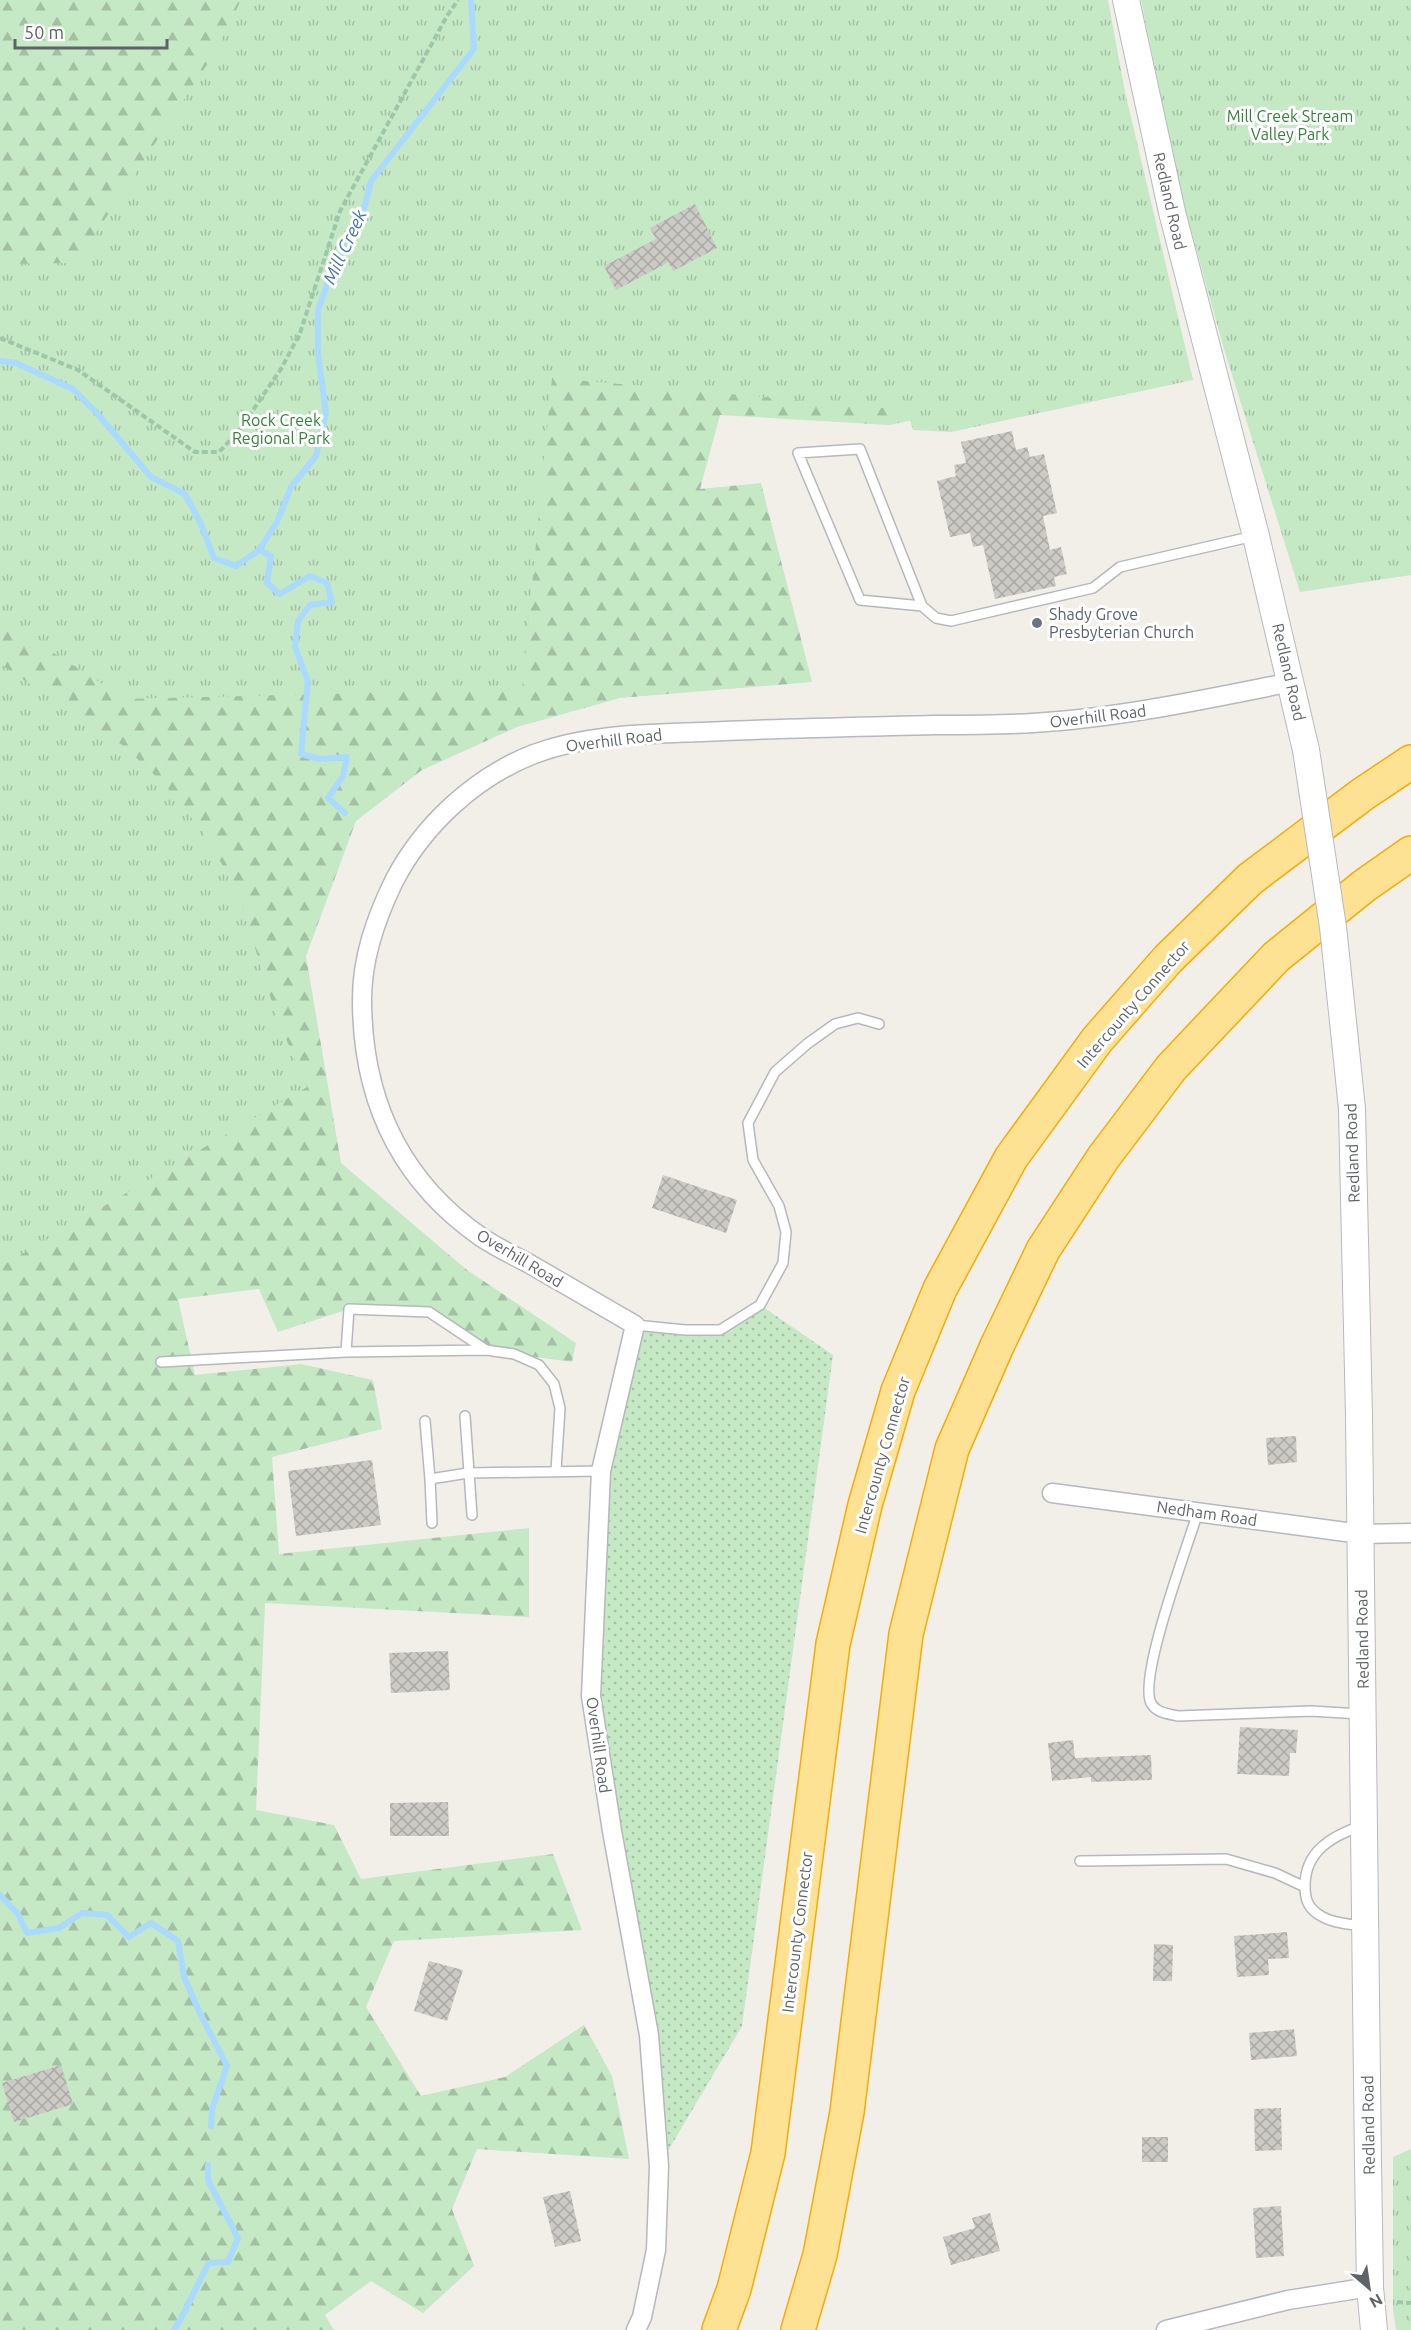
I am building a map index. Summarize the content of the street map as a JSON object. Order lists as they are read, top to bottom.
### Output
{
  "streets": {
    "highway": ["Intercounty Connector"],
    "main road": ["Redland Road"],
    "street": ["Overhill Road", "Nedham Road"]
  },
  "crossings": [
    ["Redland Road", "Overhill Road"],
    ["Redland Road", "Nedham Road"]
  ],
  "water": ["Mill Creek"],
  "parks": ["Mill Creek Stream Valley Park", "Rock Creek Regional Park"],
  "places": ["Shady Grove Presbyterian Church"],
  "scale_bar": "50 m",
  "north": "bottom right"
}
